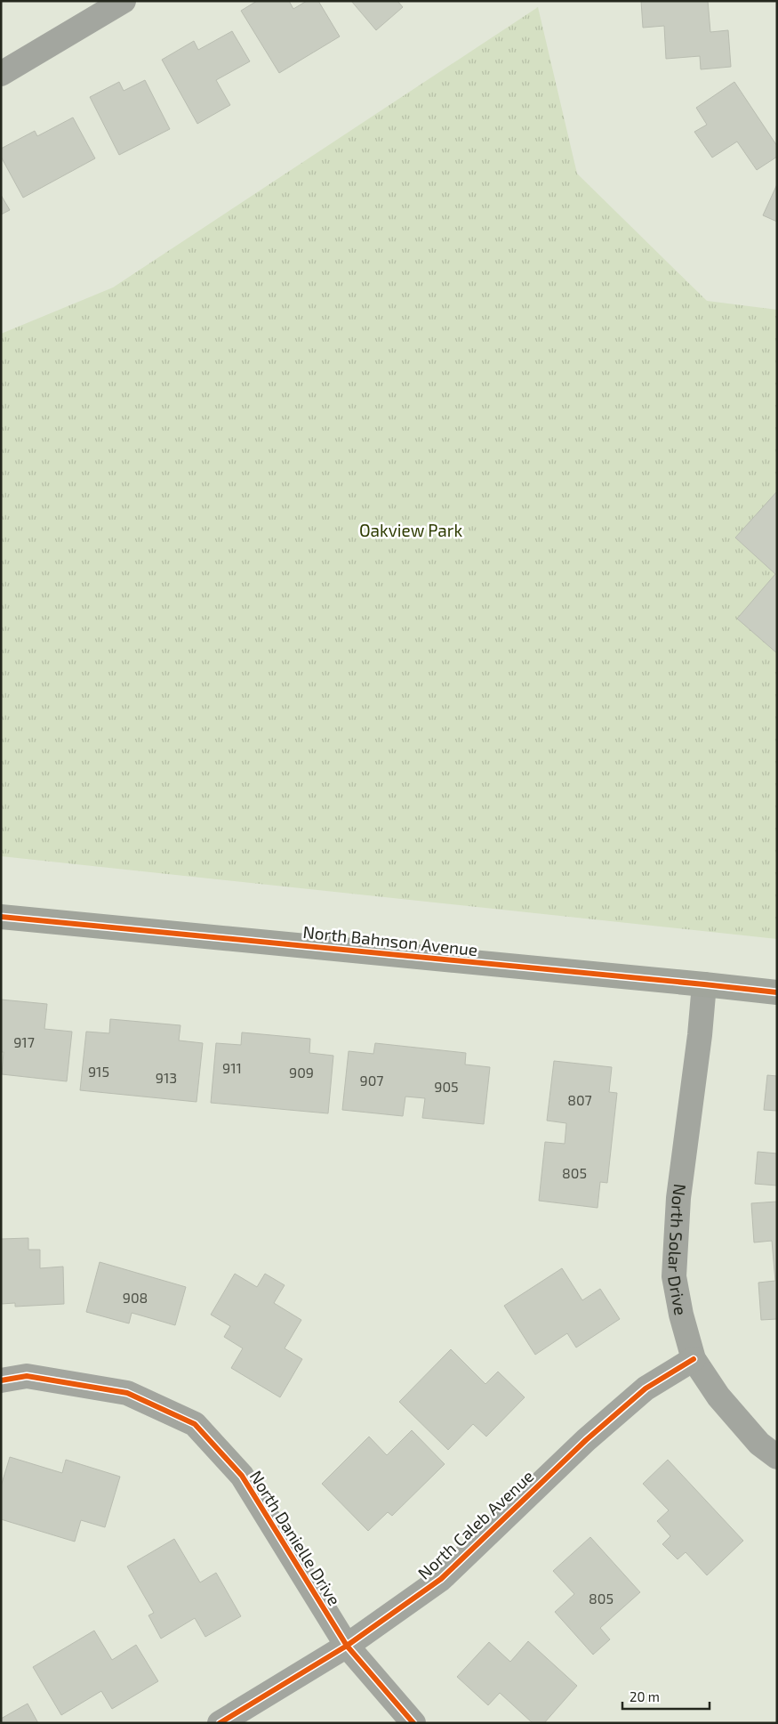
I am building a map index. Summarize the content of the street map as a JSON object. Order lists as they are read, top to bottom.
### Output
{
  "streets": {
    "street": [
      "North Bahnson Avenue",
      "North Solar Drive",
      "North Caleb Avenue",
      "North Danielle Drive"
    ]
  },
  "crossings": [
    ["North Bahnson Avenue", "North Solar Drive"],
    ["North Solar Drive", "North Caleb Avenue"],
    ["North Caleb Avenue", "North Danielle Drive"]
  ],
  "parks": ["Oakview Park"],
  "house_numbers": [
    "917",
    "911",
    "915",
    "909",
    "913",
    "907",
    "905",
    "807",
    "805",
    "908",
    "805"
  ],
  "scale_bar": "20 m"
}
